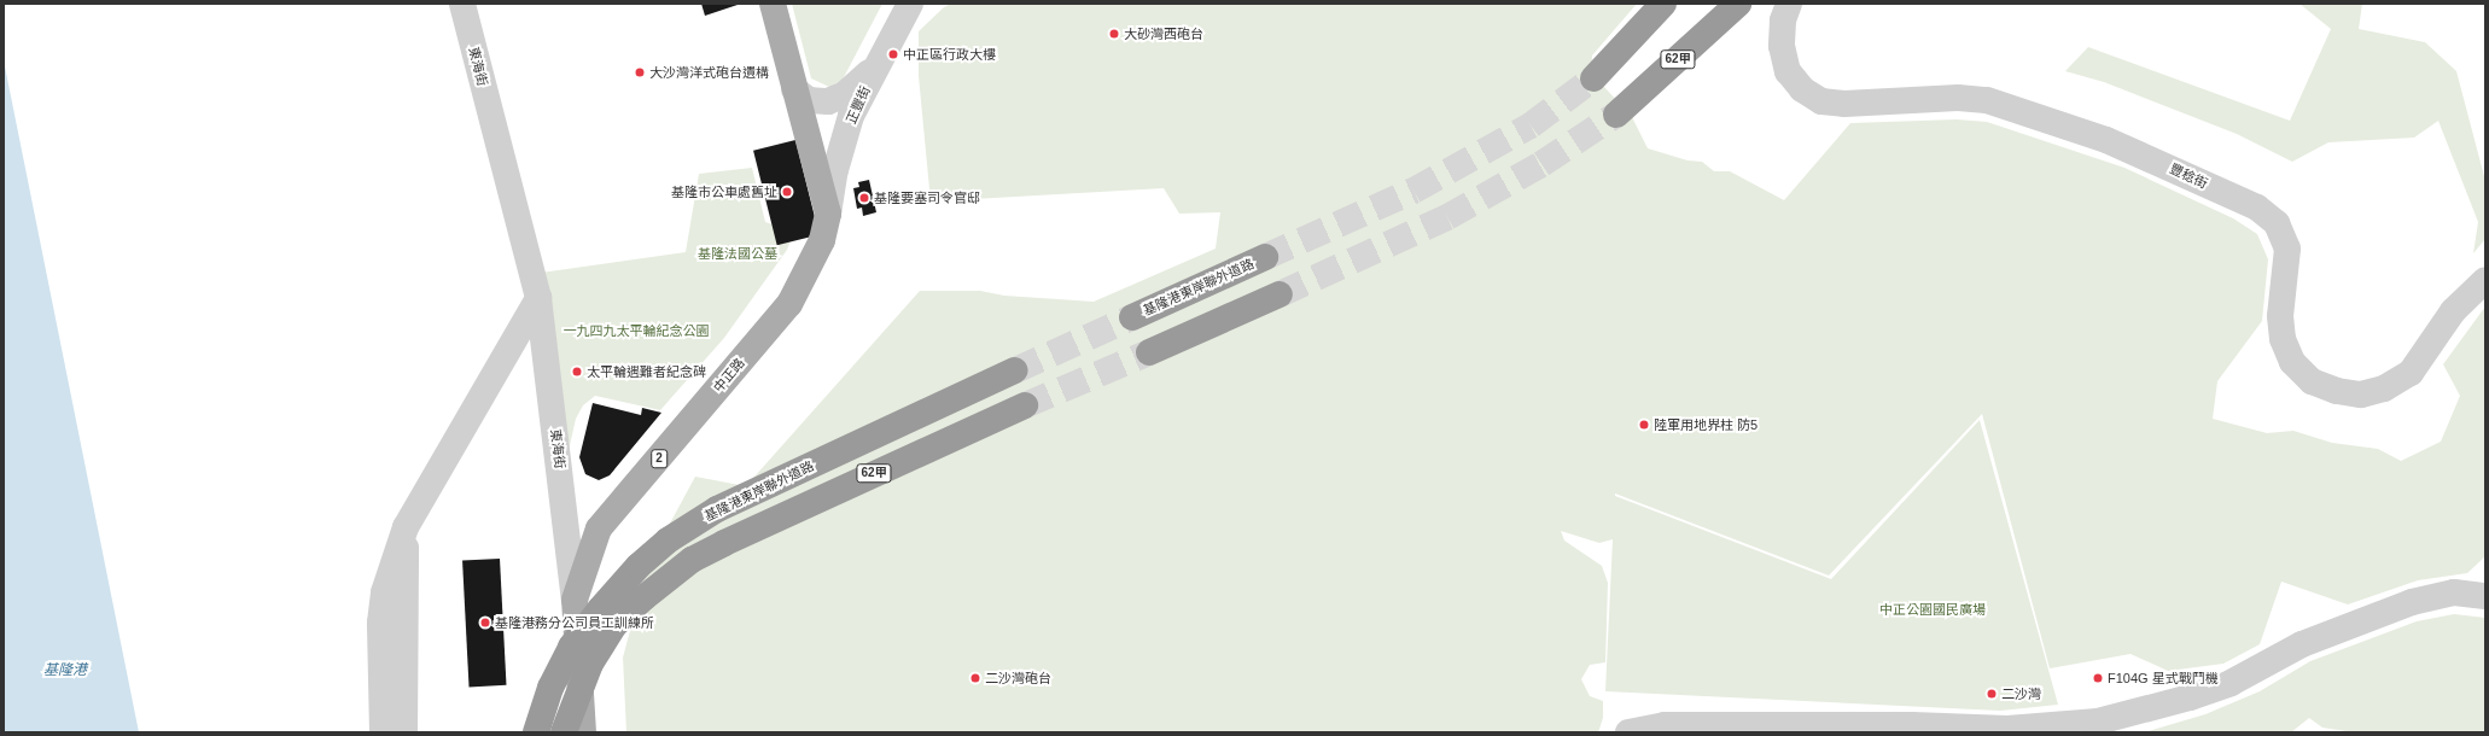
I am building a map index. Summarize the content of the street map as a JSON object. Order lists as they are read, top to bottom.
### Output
{
  "streets": {
    "highway": ["62甲", "基隆港東岸聯外道路"],
    "main road": ["中正路", "2"],
    "street": ["東海街", "正豐街", "豐稔街"]
  },
  "crossings": [
    ["東海街", "中正路"],
    ["正豐街", "中正路"]
  ],
  "water": ["基隆港"],
  "parks": ["基隆法國公墓", "一九四九太平輪紀念公園", "中正公園國民廣場"],
  "places": [
    "大砂灣西砲台",
    "中正區行政大樓",
    "大沙灣洋式砲台遺構",
    "基隆市公車處舊址",
    "基隆要塞司令官邸",
    "太平輪遇難者紀念碑",
    "陸軍用地界柱 防5",
    "基隆港務分公司員工訓練所",
    "二沙灣砲台",
    "F104G 星式戰鬥機",
    "二沙灣"
  ]
}
